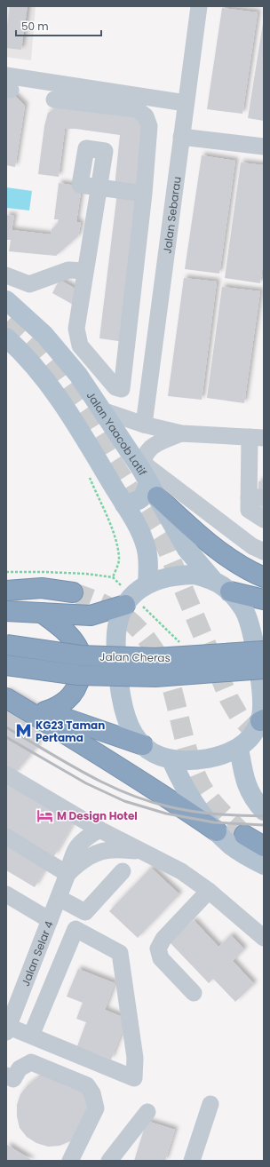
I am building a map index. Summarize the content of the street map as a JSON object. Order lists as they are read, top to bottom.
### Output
{
  "streets": {
    "highway": ["Jalan Cheras"],
    "main road": ["Jalan Yaacob Latif"],
    "street": ["Jalan Sebarau", "Jalan Selar 4"]
  },
  "places": {
    "metro station": ["KG23 Taman Pertama"],
    "hotel": ["M Design Hotel"]
  },
  "scale_bar": "50 m"
}
